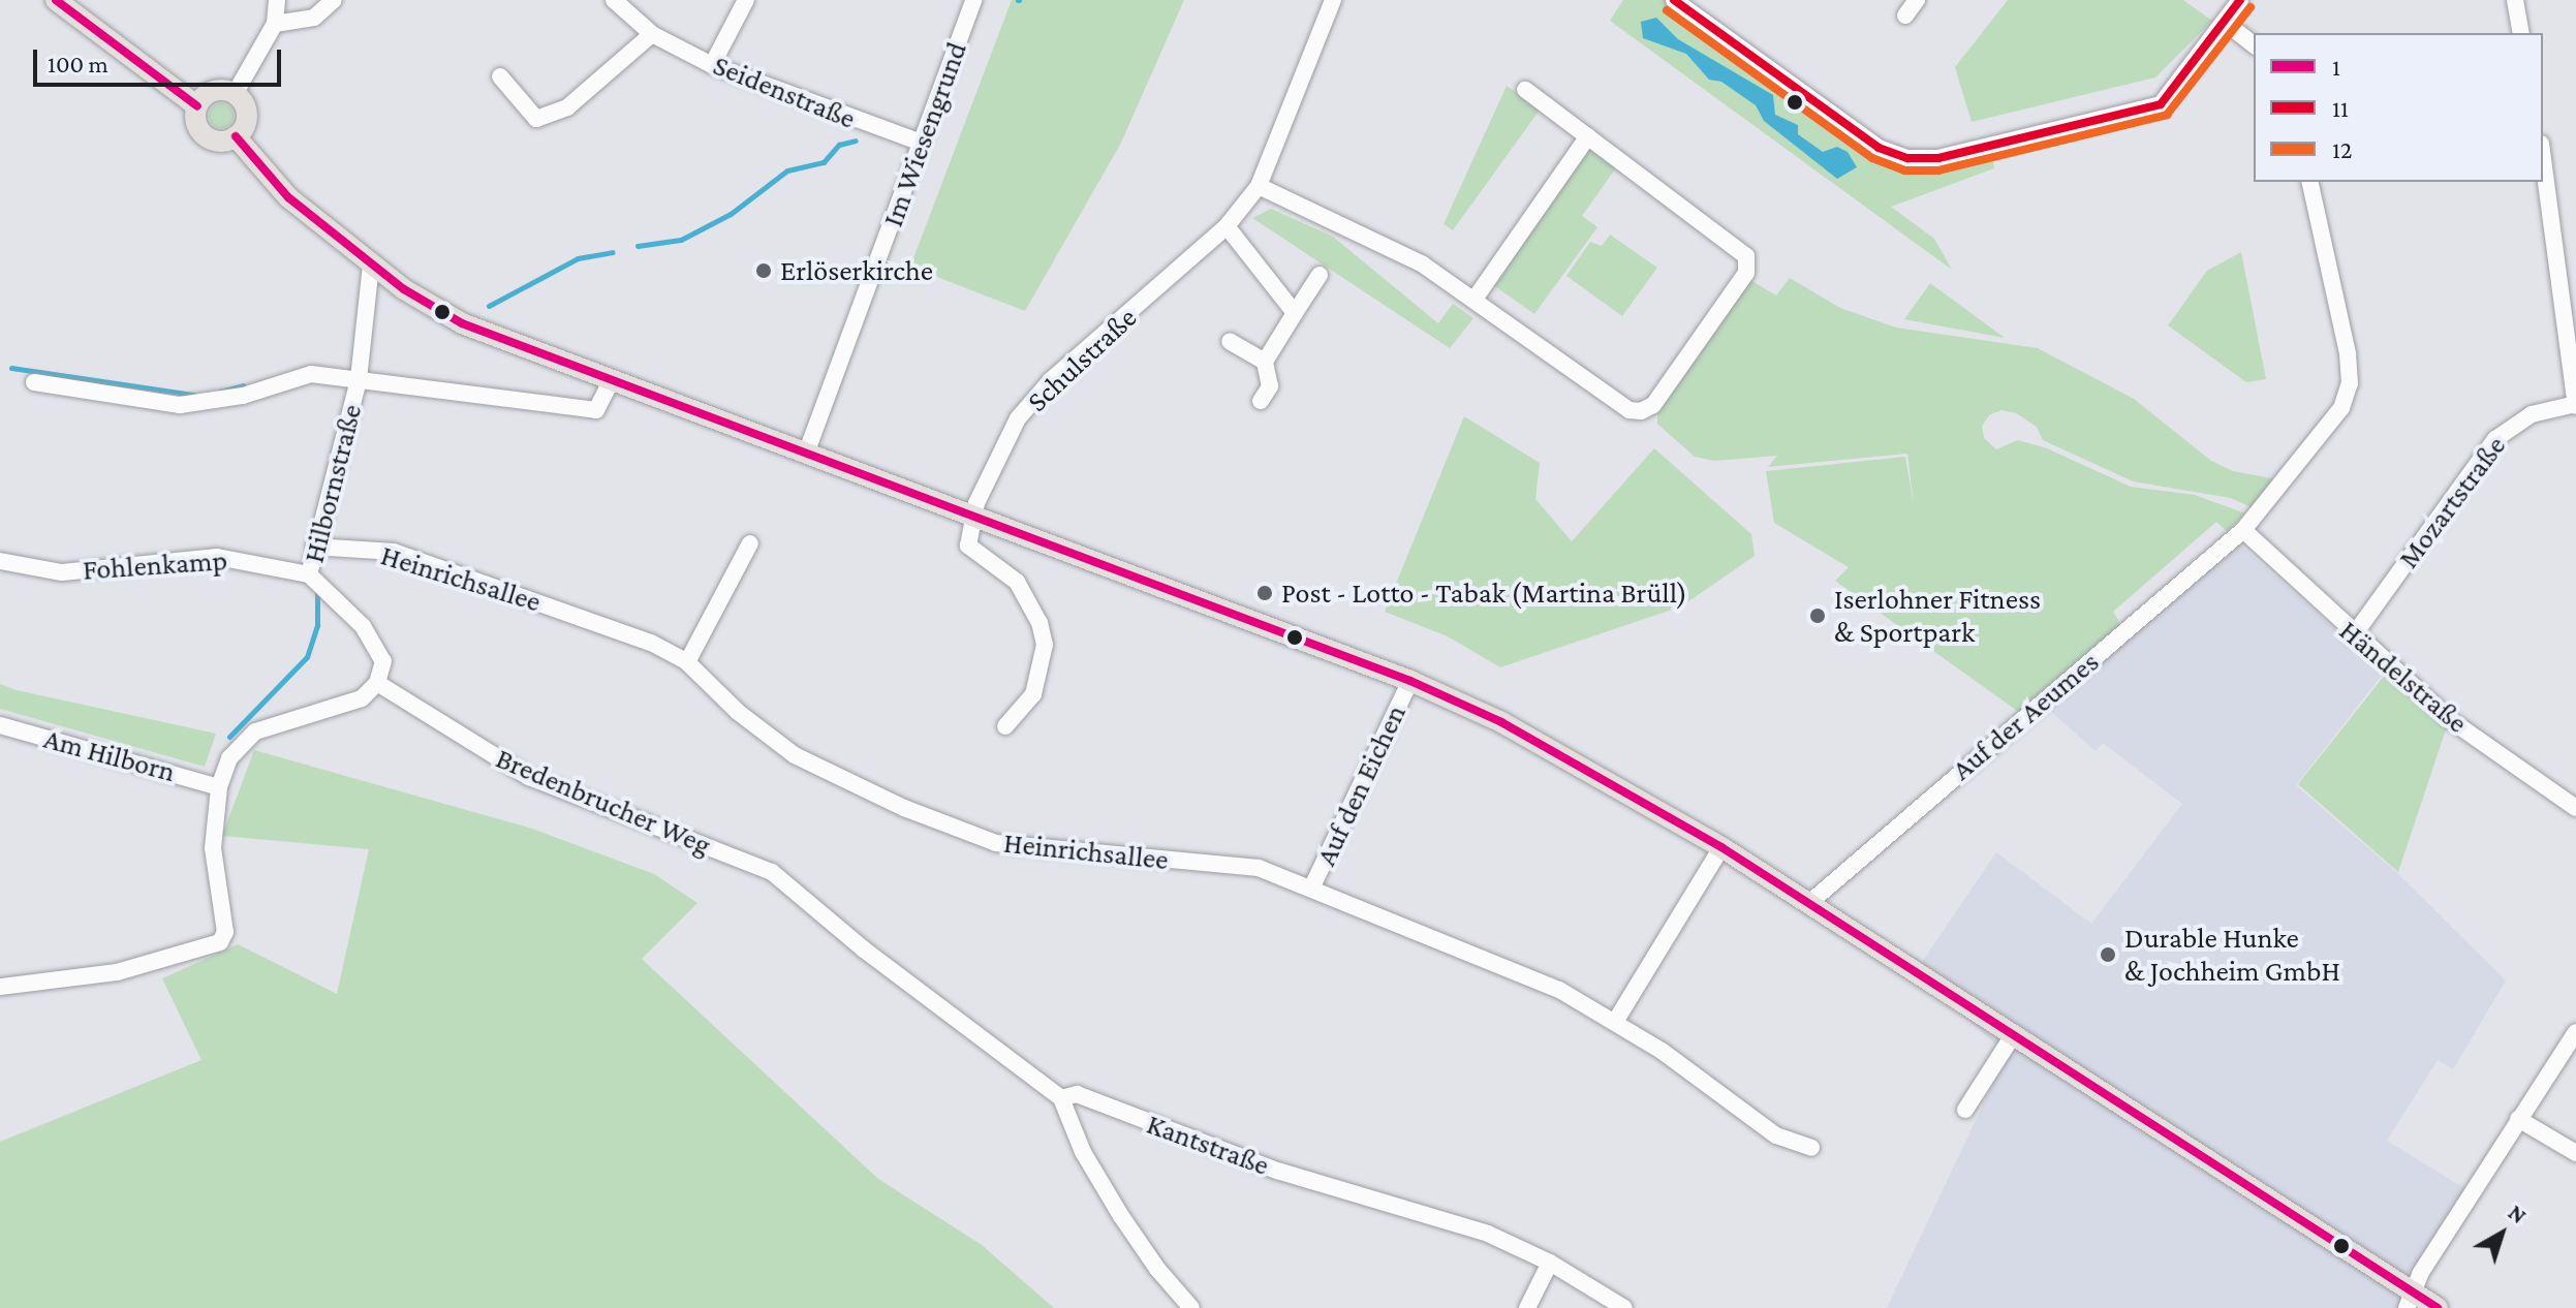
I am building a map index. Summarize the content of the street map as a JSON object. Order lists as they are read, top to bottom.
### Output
{
  "streets": {
    "street": [
      "Seidenstraße",
      "Im Wiesengrund",
      "Schulstraße",
      "Hilbornstraße",
      "Mozartstraße",
      "Fohlenkamp",
      "Heinrichsallee",
      "Händelstraße",
      "Auf der Aeumes",
      "Am Hilborn",
      "Auf den Eichen",
      "Bredenbrucher Weg",
      "Kantstraße"
    ]
  },
  "crossings": [
    ["Seidenstraße", "Im Wiesengrund"],
    ["Hilbornstraße", "Fohlenkamp"],
    ["Hilbornstraße", "Heinrichsallee"],
    ["Hilbornstraße", "Bredenbrucher Weg"],
    ["Mozartstraße", "Händelstraße"],
    ["Heinrichsallee", "Auf den Eichen"],
    ["Händelstraße", "Auf der Aeumes"],
    ["Bredenbrucher Weg", "Kantstraße"]
  ],
  "places": [
    "Erlöserkirche",
    "Post - Lotto - Tabak (Martina Brüll)",
    "Iserlohner Fitness & Sportpark",
    "Durable Hunke & Jochheim GmbH"
  ],
  "lines": ["transit line 1", "transit line 11", "transit line 12"],
  "legend": ["1", "11", "12"],
  "scale_bar": "100 m",
  "north": "top right"
}
